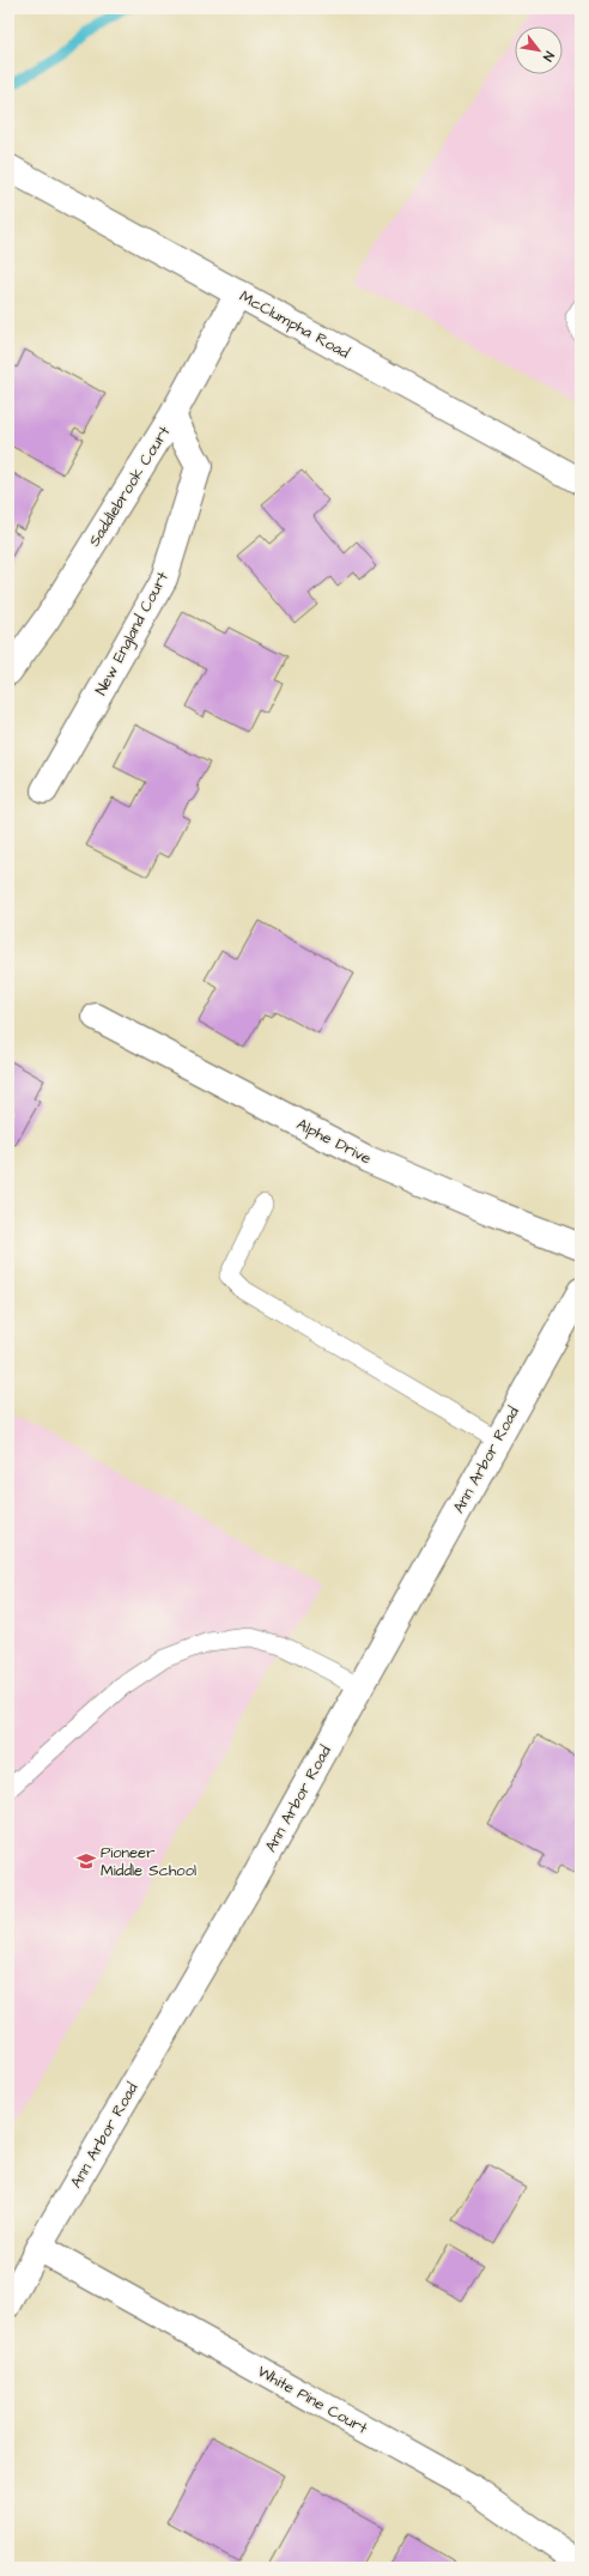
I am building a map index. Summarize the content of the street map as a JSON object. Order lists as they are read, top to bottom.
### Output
{
  "streets": {
    "street": [
      "McClumpha Road",
      "Saddlebrook Court",
      "New England Court",
      "Alphe Drive",
      "Ann Arbor Road",
      "White Pine Court"
    ]
  },
  "crossings": [
    ["McClumpha Road", "Saddlebrook Court"],
    ["Saddlebrook Court", "New England Court"],
    ["Ann Arbor Road", "White Pine Court"]
  ],
  "places": {
    "school or university": ["Pioneer Middle School"]
  },
  "north": "bottom right"
}
